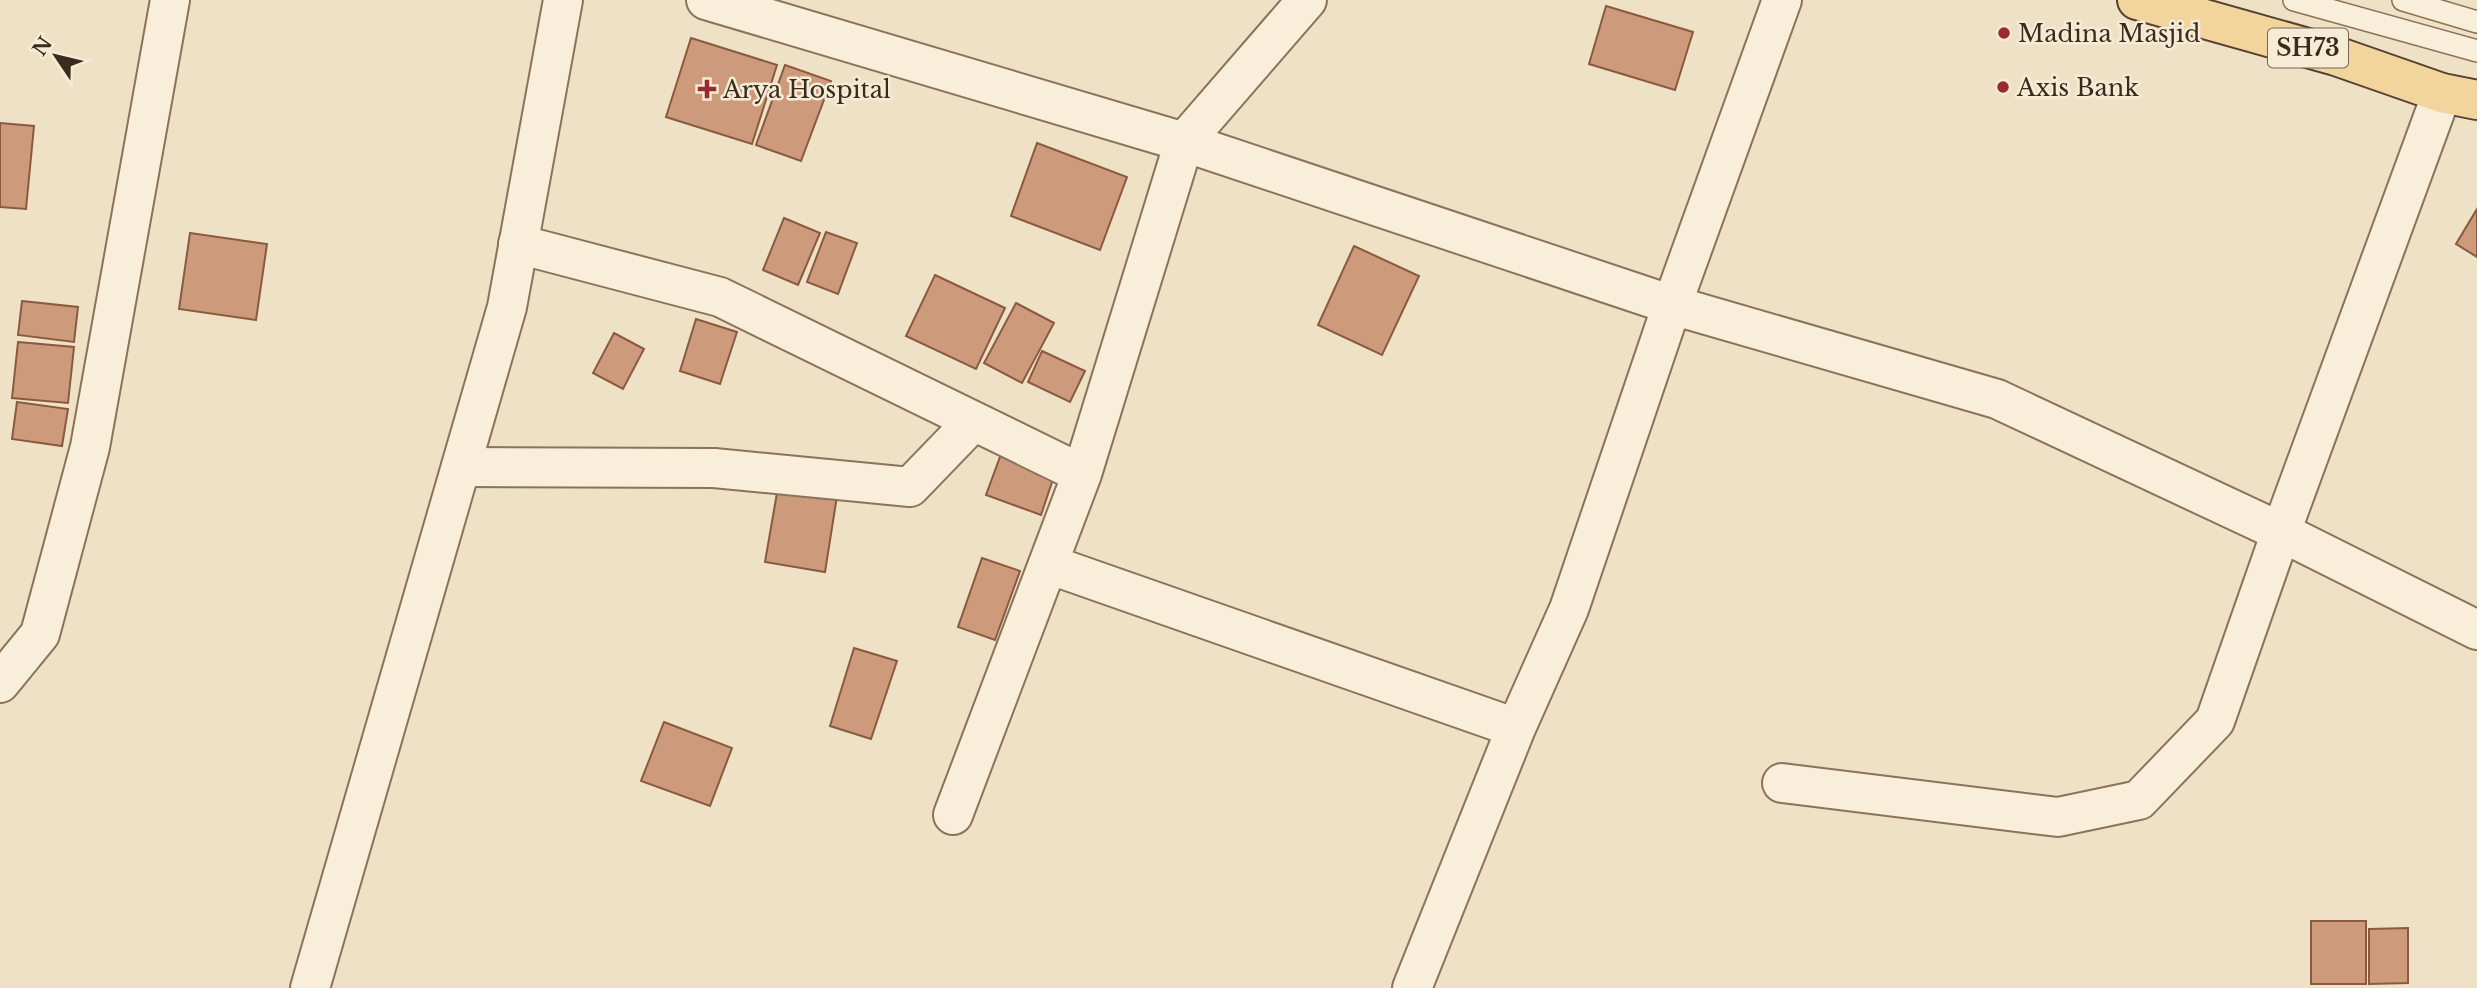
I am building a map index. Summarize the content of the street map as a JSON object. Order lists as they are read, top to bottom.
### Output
{
  "streets": {
    "main road": ["SH73"]
  },
  "places": {
    "other": ["Madina Masjid", "Axis Bank"],
    "health": ["Arya Hospital"]
  },
  "north": "top left"
}
